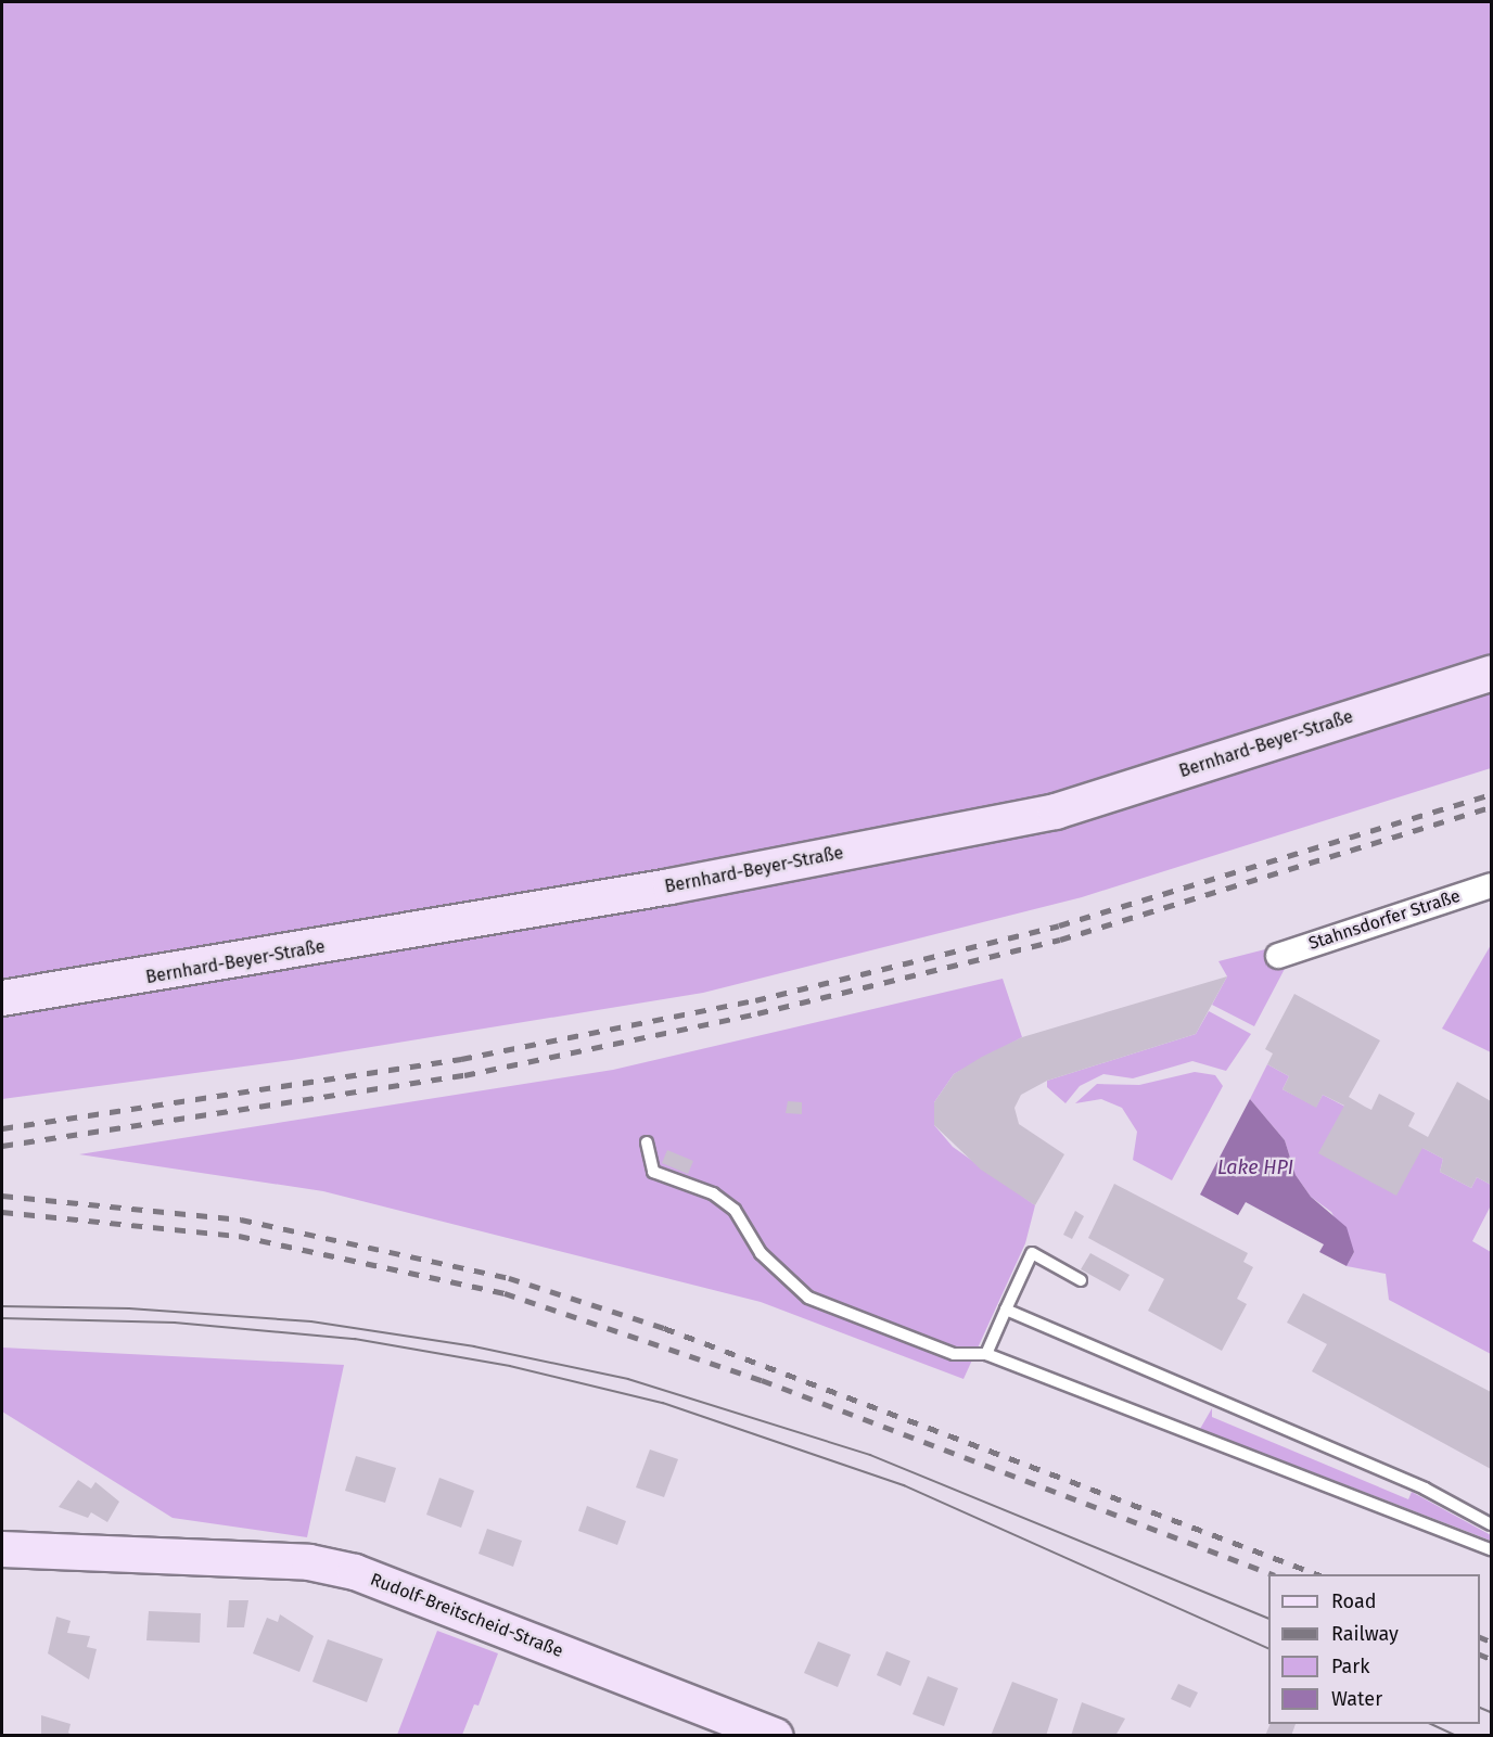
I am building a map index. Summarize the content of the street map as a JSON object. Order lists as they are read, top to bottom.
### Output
{
  "streets": {
    "street": ["Bernhard-Beyer-Straße", "Stahnsdorfer Straße", "Rudolf-Breitscheid-Straße"]
  },
  "water": ["Lake HPI"],
  "legend": [
    "Road",
    "Railway",
    "Park",
    "Water"
  ]
}
